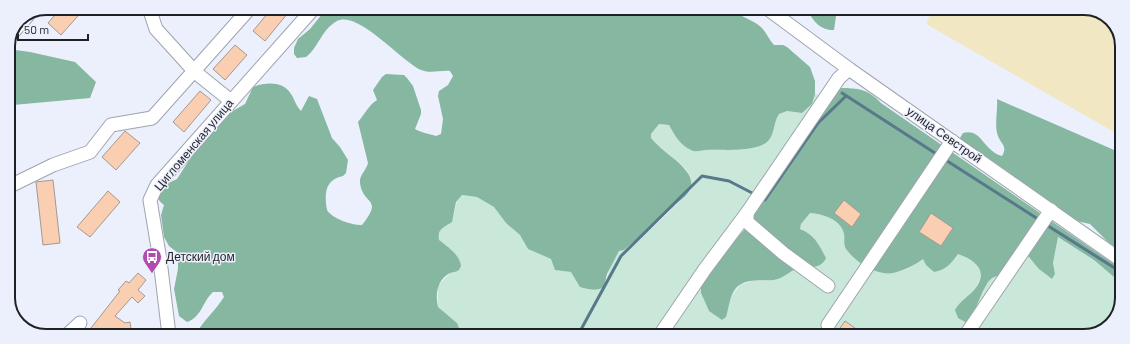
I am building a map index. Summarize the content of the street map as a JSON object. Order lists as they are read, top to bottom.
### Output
{
  "streets": {
    "street": ["улица Севстрой", "Цигломенская улица"]
  },
  "places": {
    "bus stop": ["Детский дом"]
  },
  "scale_bar": "50 m"
}
